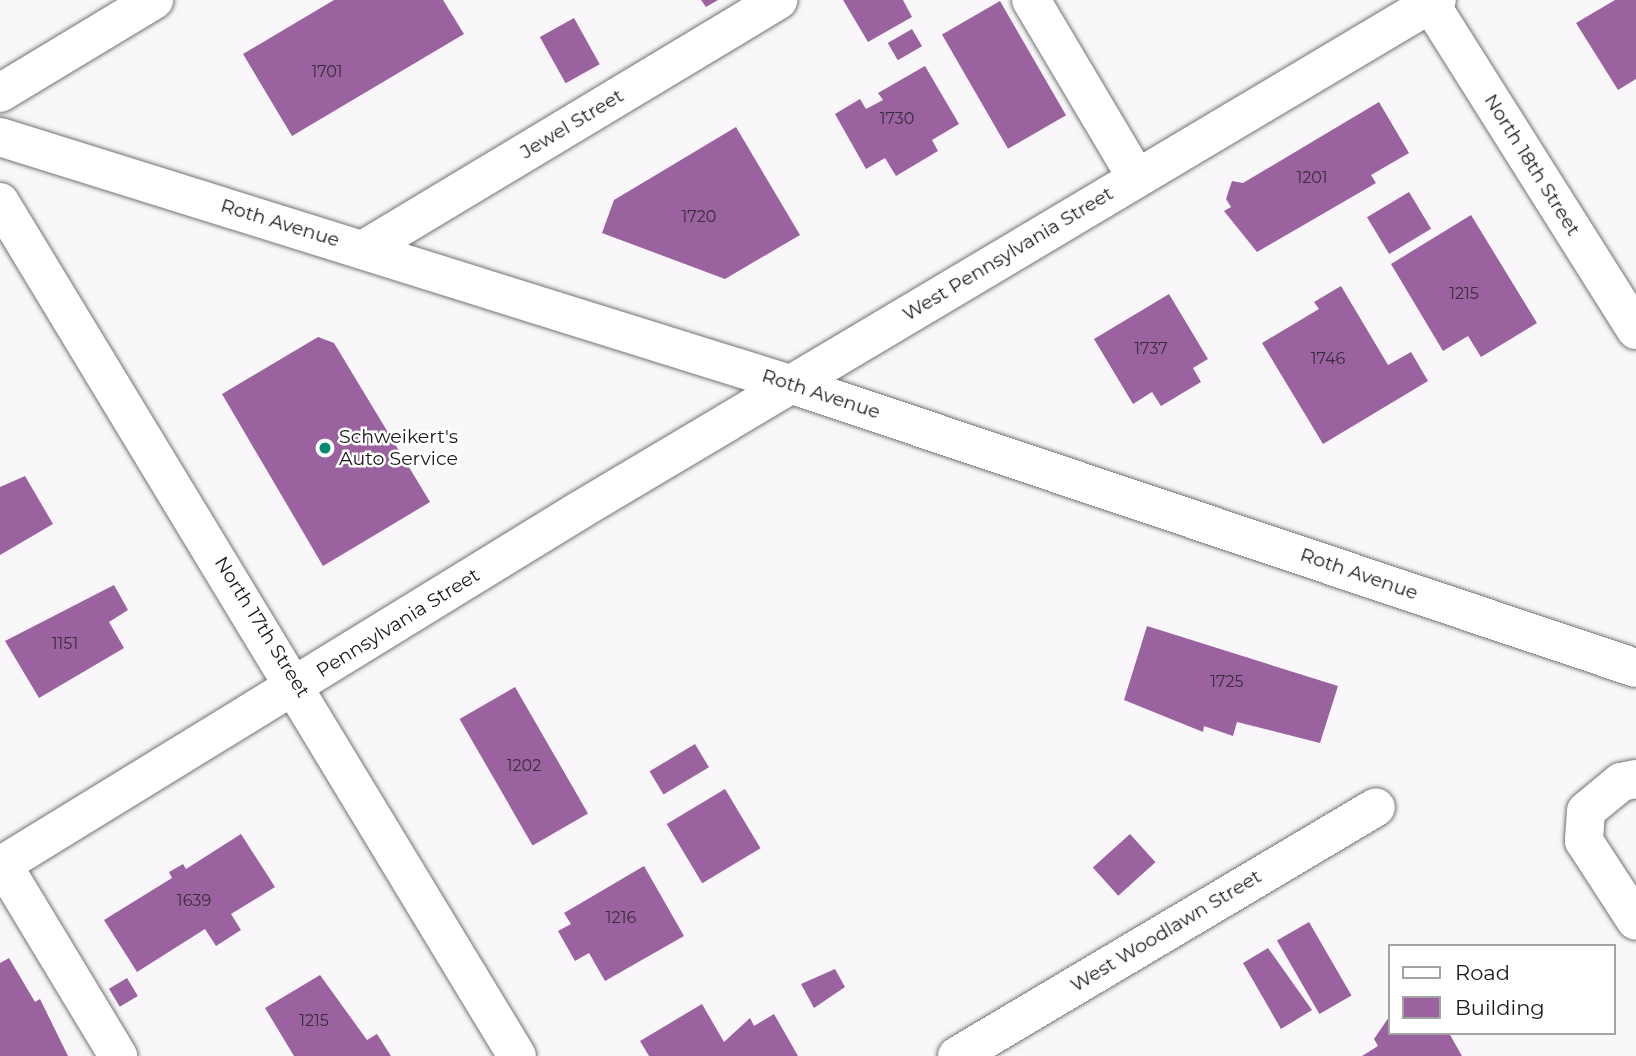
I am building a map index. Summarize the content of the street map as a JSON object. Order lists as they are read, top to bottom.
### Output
{
  "streets": {
    "street": [
      "Jewel Street",
      "North 18th Street",
      "Roth Avenue",
      "West Pennsylvania Street",
      "Pennsylvania Street",
      "North 17th Street",
      "West Woodlawn Street"
    ]
  },
  "crossings": [
    ["Jewel Street", "Roth Avenue"],
    ["North 18th Street", "West Pennsylvania Street"],
    ["Roth Avenue", "West Pennsylvania Street"],
    ["West Pennsylvania Street", "Pennsylvania Street"],
    ["Pennsylvania Street", "North 17th Street"]
  ],
  "places": ["Schweikert's Auto Service"],
  "house_numbers": [
    "1701",
    "1730",
    "1201",
    "1720",
    "1215",
    "1737",
    "1746",
    "1151",
    "1725",
    "1202",
    "1639",
    "1216",
    "1215"
  ],
  "legend": ["Road", "Building"]
}
